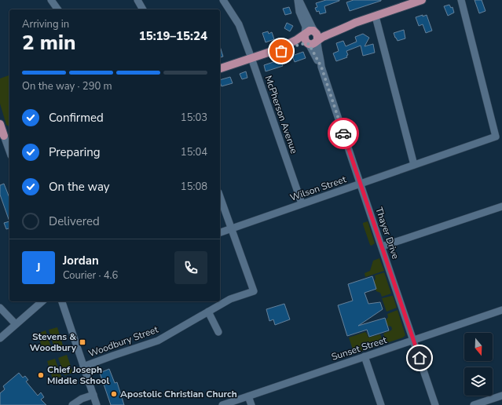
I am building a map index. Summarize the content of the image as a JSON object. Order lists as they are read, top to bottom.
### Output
{
  "streets": {
    "street": [
      "McPherson Avenue",
      "Wilson Street",
      "Thayer Drive",
      "Woodbury Street",
      "Sunset Street"
    ]
  },
  "crossings": [
    ["McPherson Avenue", "Wilson Street"],
    ["Wilson Street", "Thayer Drive"],
    ["Wilson Street", "Woodbury Street"],
    ["Thayer Drive", "Sunset Street"]
  ],
  "places": {
    "transit": ["Stevens & Woodbury"],
    "other": ["Chief Joseph Middle School", "Apostolic Christian Church"]
  },
  "north": "bottom",
  "page": {
    "heading": ["2 min", "Arriving in", "15:19–15:24"],
    "panel": ["Jordan", "Courier · 4.6"],
    "bar": "On the way · 290 m",
    "list": [
      ["Confirmed", "15:03"],
      ["Preparing", "15:04"],
      ["On the way", "15:08"],
      "Delivered"
    ],
    "round": "J"
  }
}
